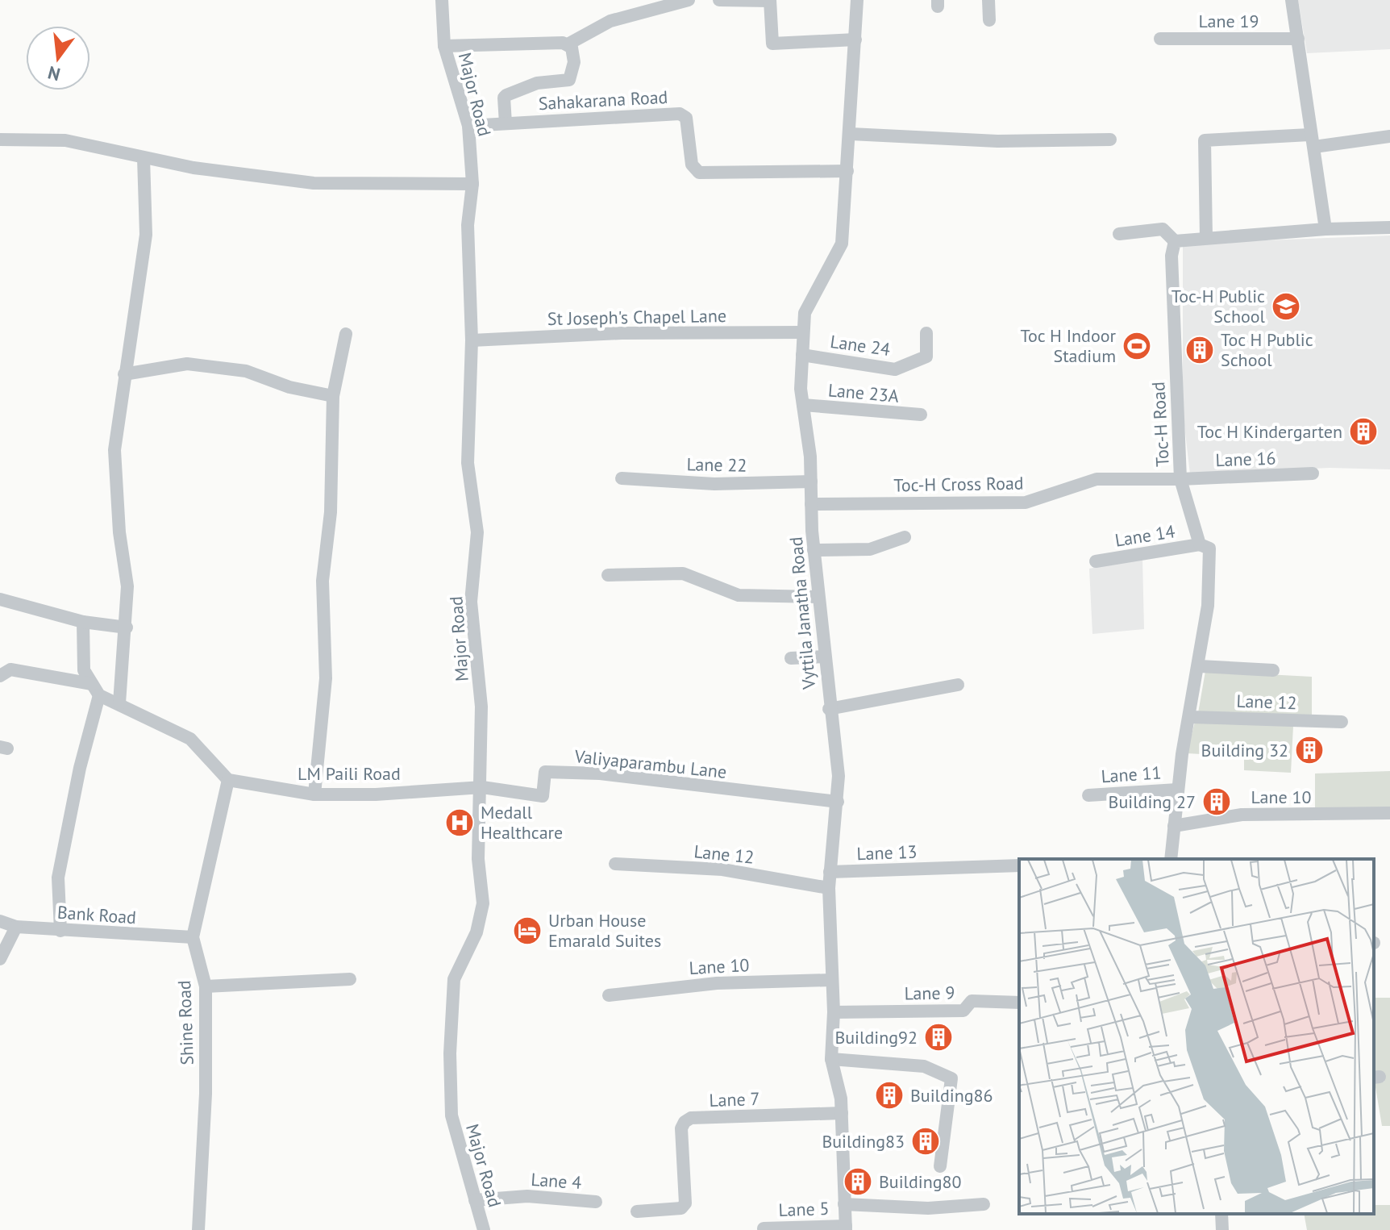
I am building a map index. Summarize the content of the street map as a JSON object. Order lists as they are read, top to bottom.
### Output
{
  "streets": {
    "street": [
      "Lane 19",
      "Major Road",
      "Sahakarana Road",
      "St Joseph's Chapel Lane",
      "Lane 24",
      "Lane 23A",
      "Toc-H Road",
      "Lane 16",
      "Lane 22",
      "Toc-H Cross Road",
      "Lane 14",
      "Vyttila Janatha Road",
      "Lane 12",
      "Valiyaparambu Lane",
      "LM Paili Road",
      "Lane 11",
      "Lane 10",
      "Lane 13",
      "Bank Road",
      "Lane 9",
      "Shine Road",
      "Lane 7",
      "Lane 4",
      "Lane 5"
    ]
  },
  "crossings": [
    ["Major Road", "Sahakarana Road"],
    ["Major Road", "St Joseph's Chapel Lane"],
    ["Major Road", "Valiyaparambu Lane"],
    ["Major Road", "LM Paili Road"],
    ["Major Road", "Lane 4"],
    ["Sahakarana Road", "Vyttila Janatha Road"],
    ["St Joseph's Chapel Lane", "Vyttila Janatha Road"],
    ["Lane 24", "Vyttila Janatha Road"],
    ["Lane 23A", "Vyttila Janatha Road"],
    ["Toc-H Road", "Lane 16"],
    ["Toc-H Road", "Toc-H Cross Road"],
    ["Toc-H Road", "Lane 14"],
    ["Toc-H Road", "Lane 12"],
    ["Toc-H Road", "Lane 11"],
    ["Toc-H Road", "Lane 10"],
    ["Lane 16", "Toc-H Cross Road"],
    ["Lane 22", "Vyttila Janatha Road"],
    ["Toc-H Cross Road", "Vyttila Janatha Road"],
    ["Vyttila Janatha Road", "Lane 12"],
    ["Vyttila Janatha Road", "Valiyaparambu Lane"],
    ["Vyttila Janatha Road", "Lane 10"],
    ["Vyttila Janatha Road", "Lane 13"],
    ["Vyttila Janatha Road", "Lane 9"],
    ["Vyttila Janatha Road", "Lane 7"],
    ["Vyttila Janatha Road", "Lane 5"],
    ["Valiyaparambu Lane", "LM Paili Road"],
    ["LM Paili Road", "Shine Road"],
    ["Bank Road", "Shine Road"]
  ],
  "places": {
    "school or university": ["Toc-H Public School"],
    "sports": ["Toc H Indoor Stadium"],
    "building": [
      "Toc H Public School",
      "Toc H Kindergarten",
      "Building 32",
      "Building 27",
      "Building92",
      "Building86",
      "Building83",
      "Building80"
    ],
    "hospital": ["Medall Healthcare"],
    "hotel": ["Urban House Emarald Suites"]
  },
  "north": "bottom"
}
